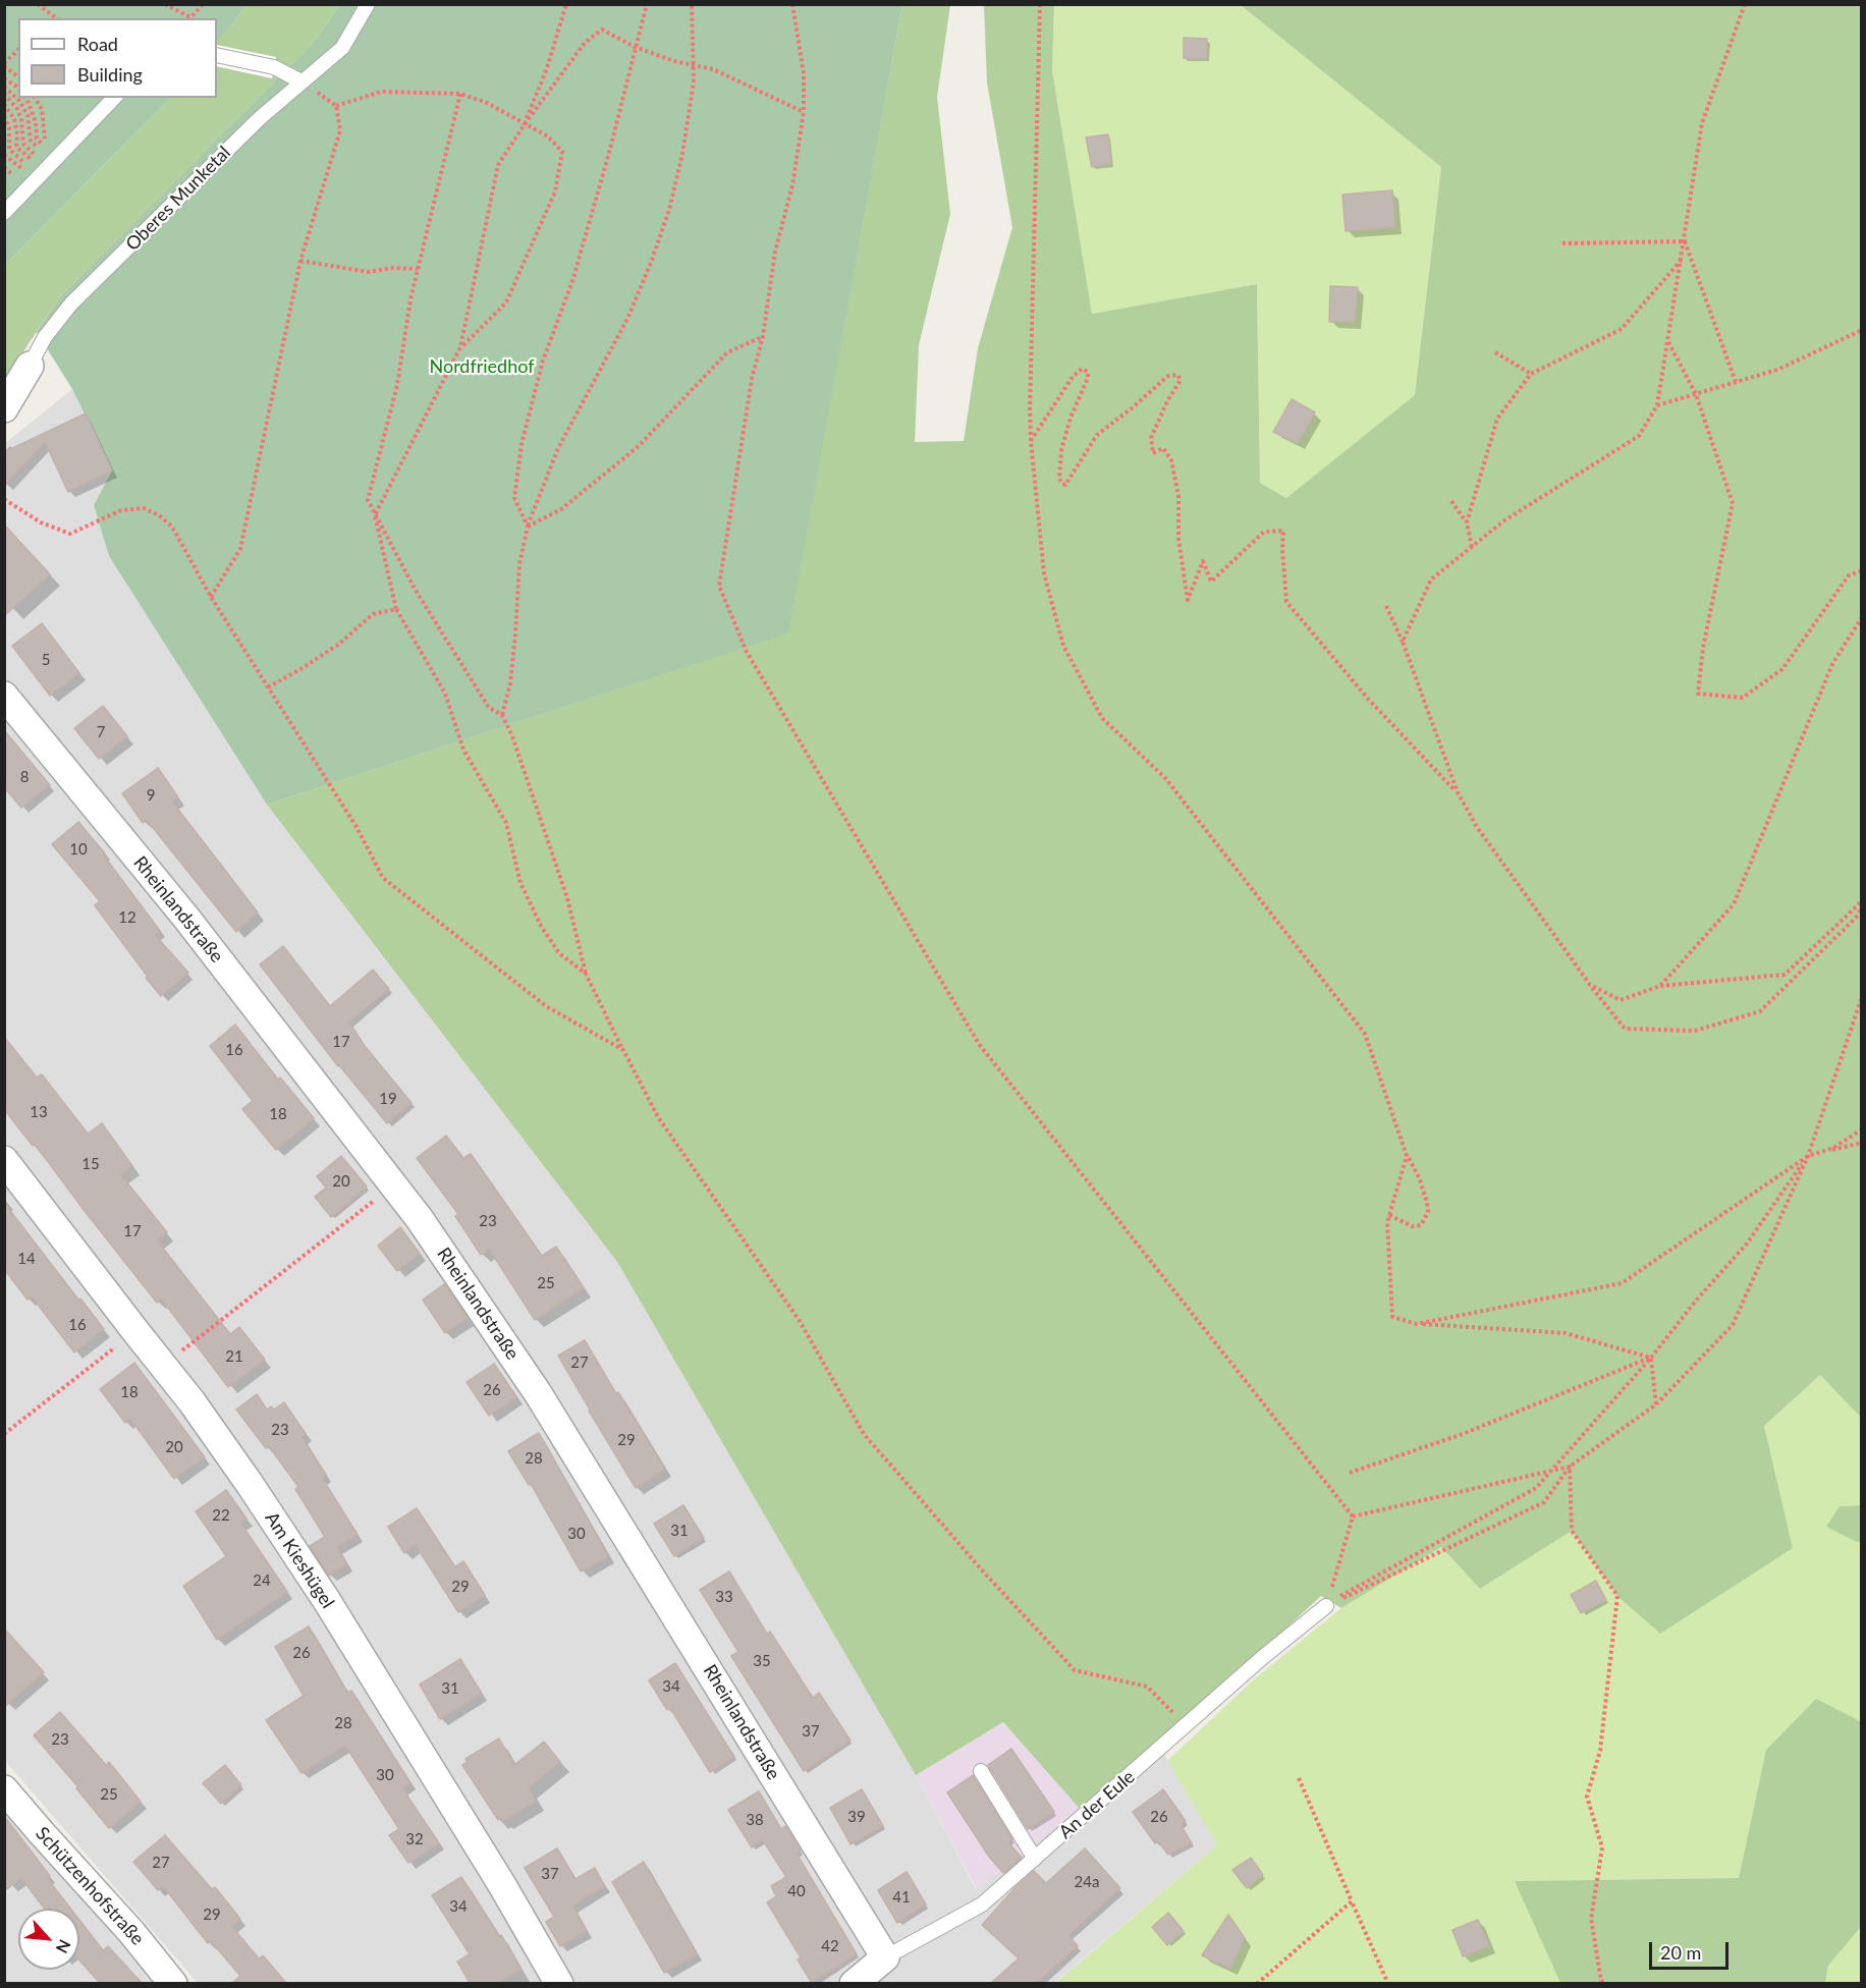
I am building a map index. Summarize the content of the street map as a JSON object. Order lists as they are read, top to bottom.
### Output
{
  "streets": {
    "street": [
      "Oberes Munketal",
      "Rheinlandstraße",
      "Am Kieshügel",
      "An der Eule",
      "Schützenhofstraße"
    ]
  },
  "crossings": [
    ["Rheinlandstraße", "An der Eule"]
  ],
  "parks": ["Nordfriedhof"],
  "house_numbers": [
    "5",
    "7",
    "8",
    "9",
    "10",
    "12",
    "17",
    "16",
    "19",
    "13",
    "18",
    "15",
    "20",
    "23",
    "17",
    "14",
    "25",
    "16",
    "21",
    "27",
    "26",
    "18",
    "23",
    "29",
    "20",
    "28",
    "22",
    "31",
    "30",
    "24",
    "29",
    "33",
    "26",
    "35",
    "34",
    "31",
    "28",
    "37",
    "23",
    "30",
    "25",
    "39",
    "26",
    "38",
    "32",
    "27",
    "37",
    "24a",
    "40",
    "41",
    "34",
    "29",
    "42"
  ],
  "legend": ["Road", "Building"],
  "scale_bar": "20 m",
  "north": "bottom right"
}
